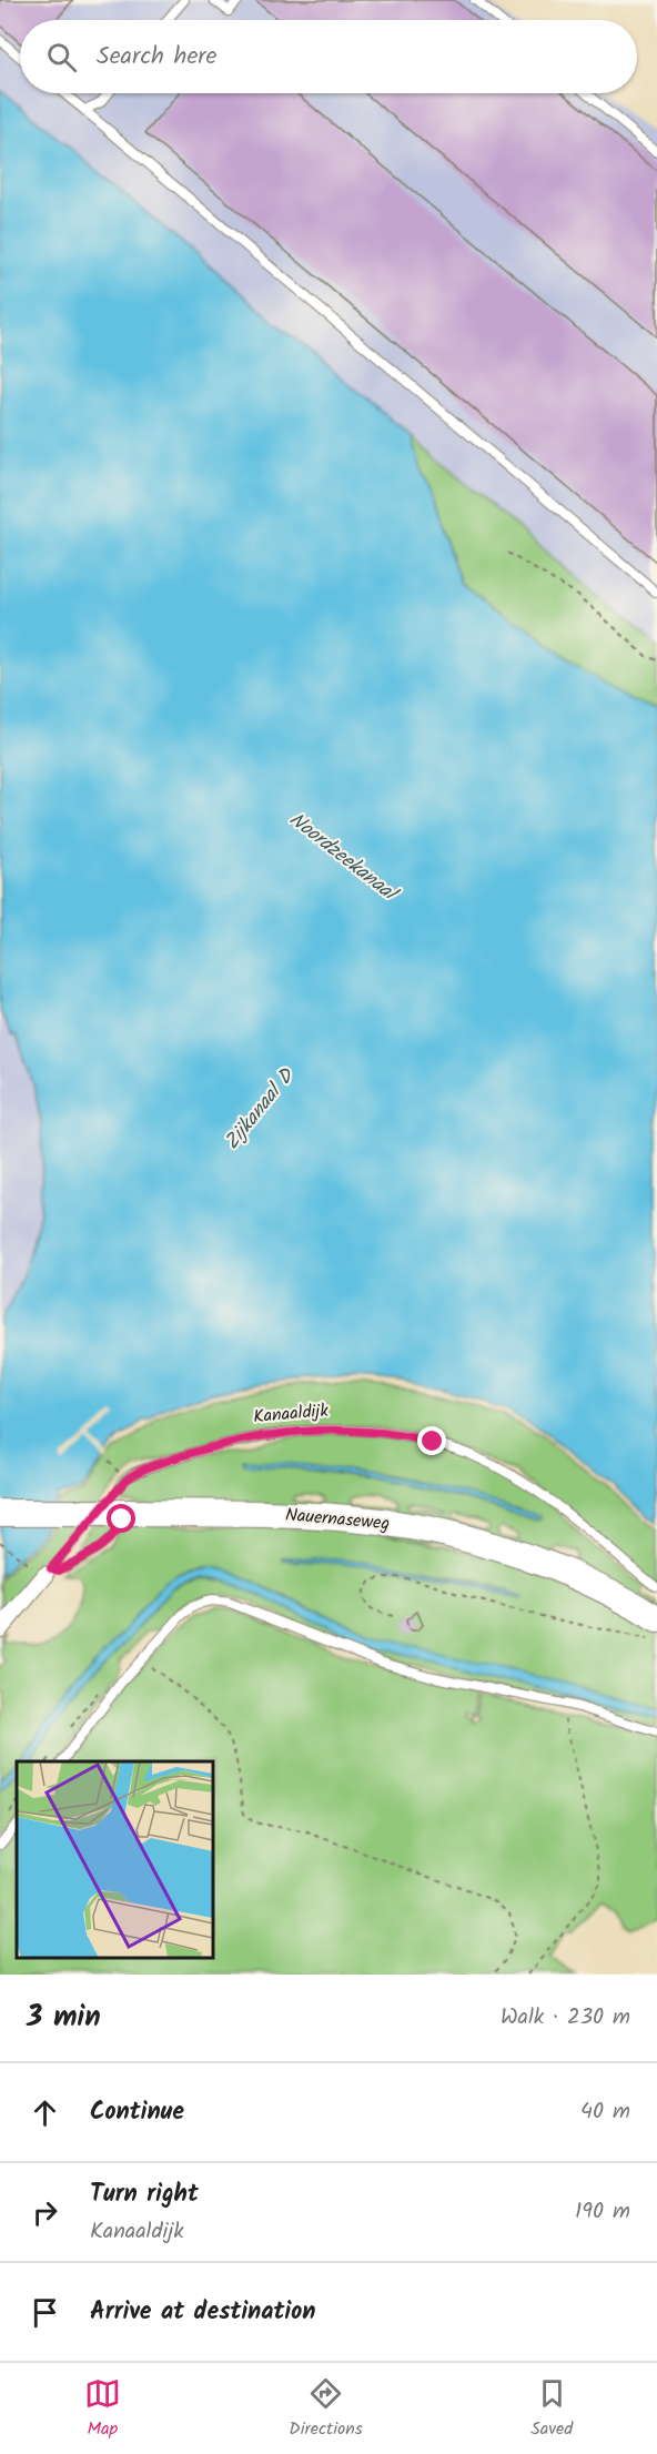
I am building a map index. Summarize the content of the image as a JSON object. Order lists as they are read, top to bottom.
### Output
{
  "streets": {
    "main road": ["Nauernaseweg"],
    "lane": ["Kanaaldijk"]
  },
  "water": ["Noordzeekanaal", "Zijkanaal D"],
  "page": {
    "search": "Search here",
    "heading": ["3 min", "Walk · 230 m"],
    "list": [
      ["Continue", "40 m"],
      ["Turn right", "Kanaaldijk", "190 m"],
      "Arrive at destination"
    ],
    "nav": ["Map", "Directions", "Saved"]
  }
}
